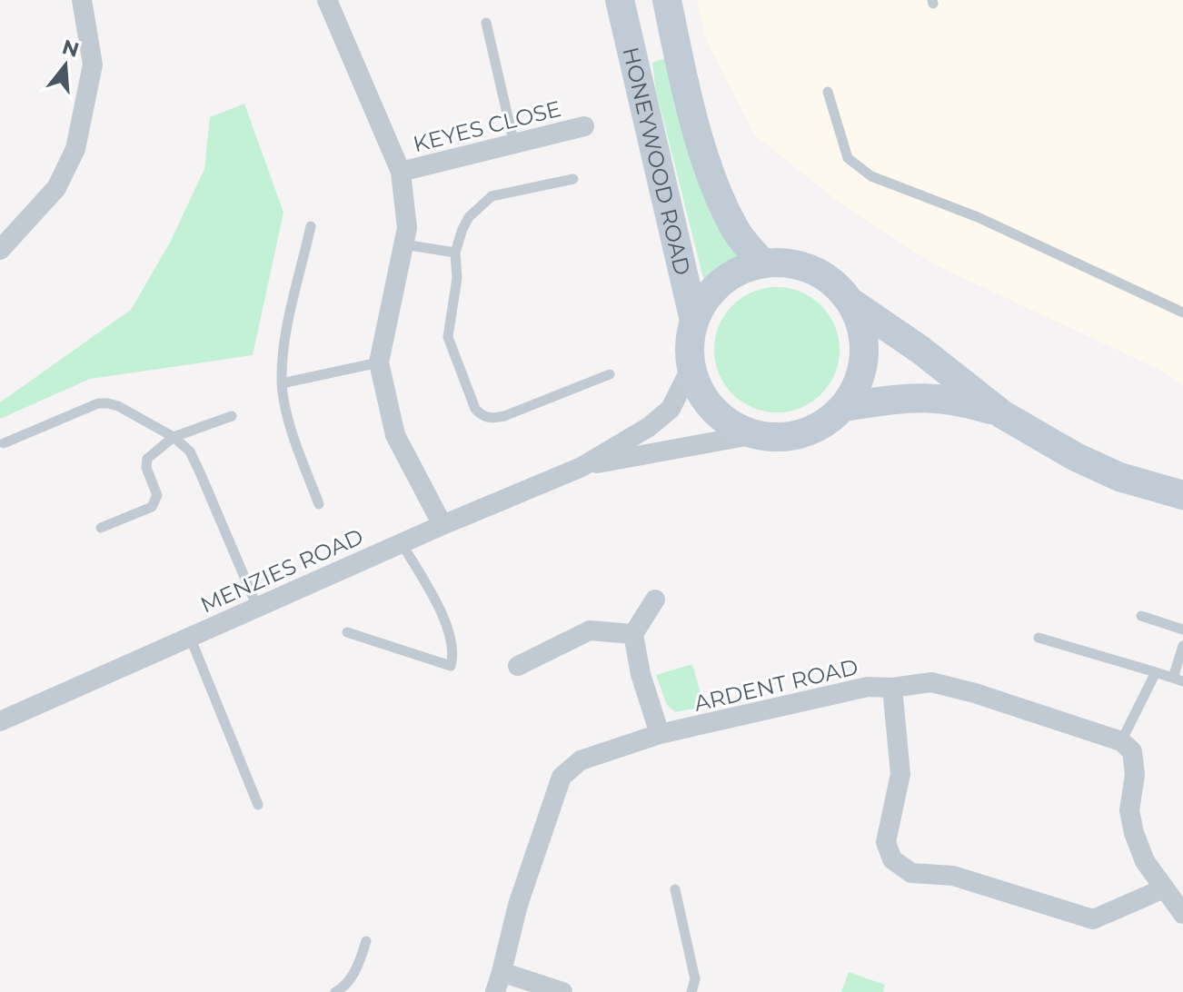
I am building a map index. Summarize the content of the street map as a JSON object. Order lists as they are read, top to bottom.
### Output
{
  "streets": {
    "street": [
      "KEYES CLOSE",
      "HONEYWOOD ROAD",
      "MENZIES ROAD",
      "ARDENT ROAD"
    ]
  },
  "crossings": [
    ["HONEYWOOD ROAD", "MENZIES ROAD"]
  ],
  "north": "top"
}
